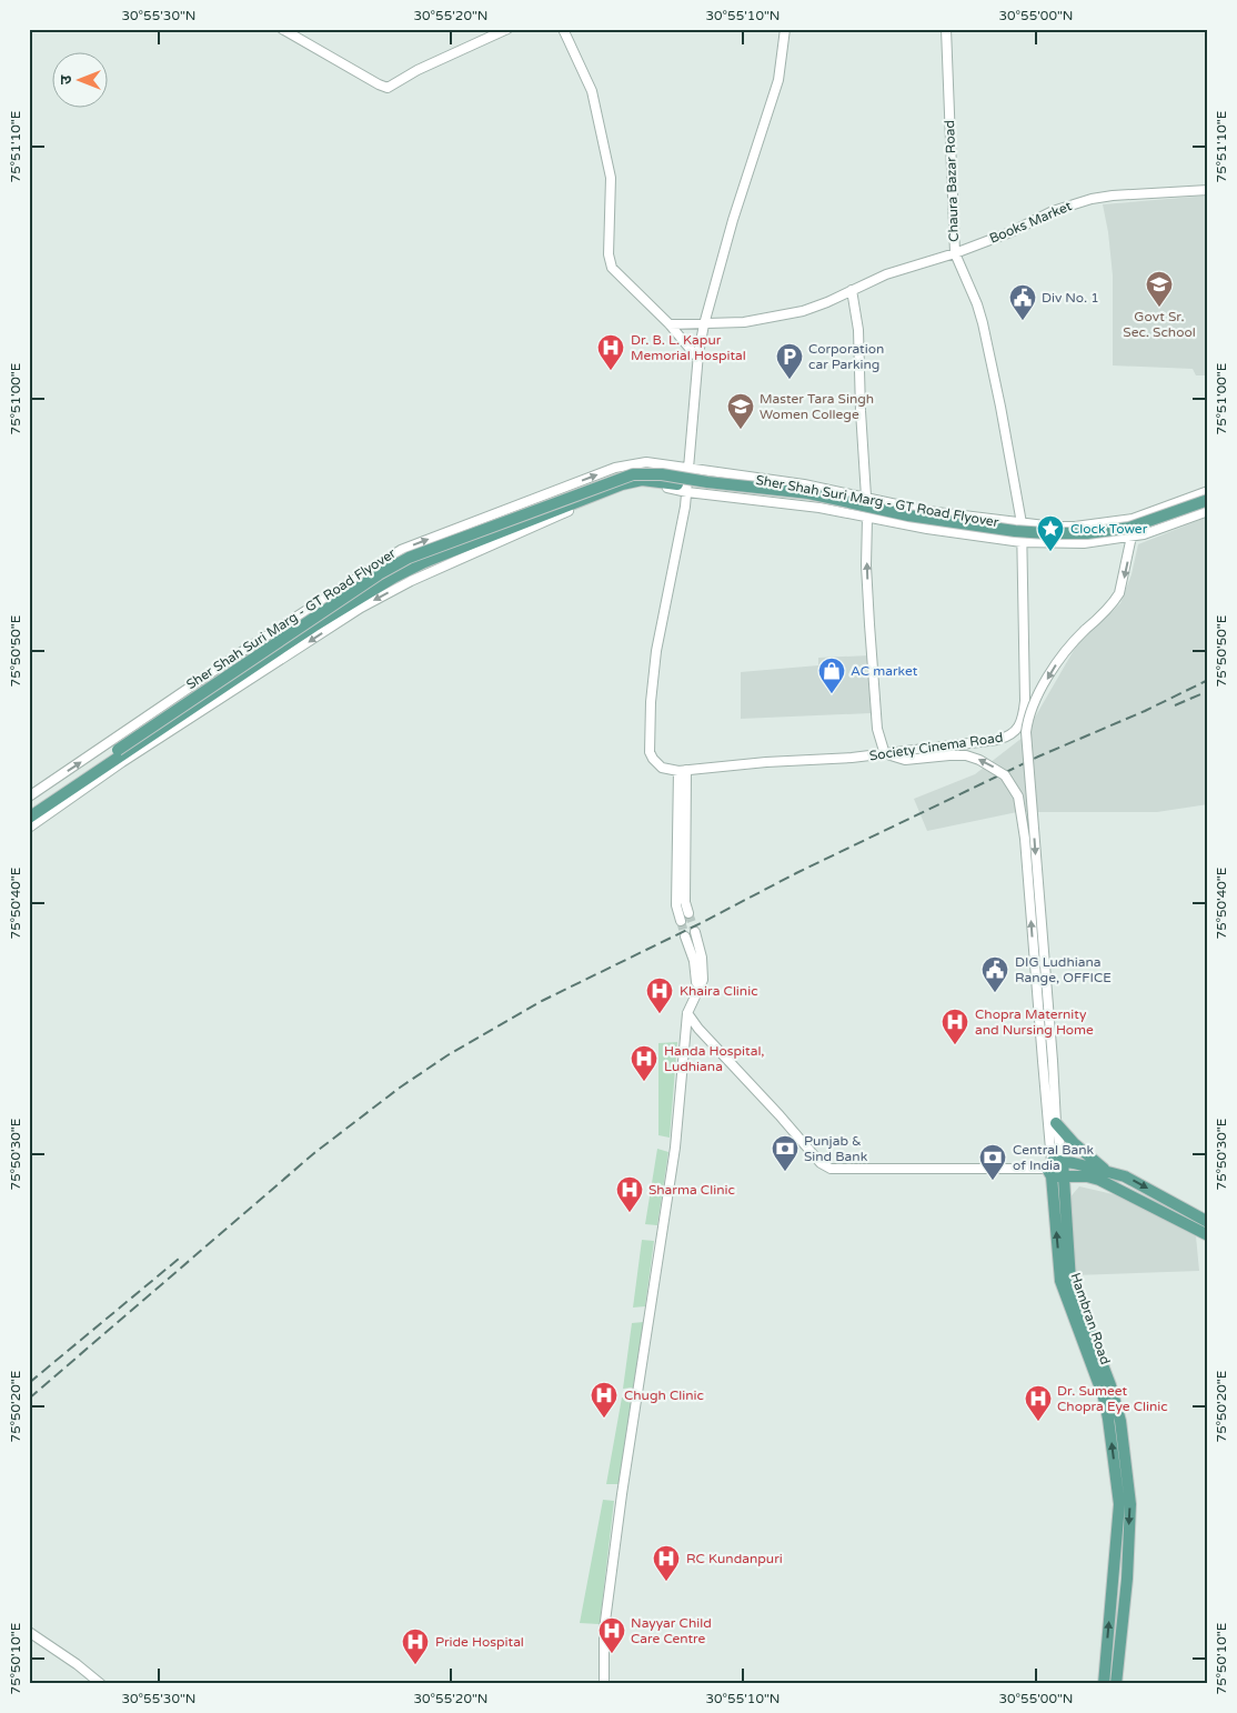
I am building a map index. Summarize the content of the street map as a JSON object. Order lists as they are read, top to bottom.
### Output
{
  "streets": {
    "main road": ["Sher Shah Suri Marg - GT Road Flyover", "Hambran Road"],
    "street": ["Chaura Bazar Road", "Books Market", "Society Cinema Road"]
  },
  "crossings": [
    ["Chaura Bazar Road", "Books Market"],
    ["Chaura Bazar Road", "Society Cinema Road"]
  ],
  "places": {
    "school or university": ["Govt Sr. Sec. School", "Master Tara Singh Women College"],
    "public building": ["Div No. 1", "DIG Ludhiana Range, OFFICE"],
    "hospital": [
      "Dr. B. L. Kapur Memorial Hospital",
      "Khaira Clinic",
      "Chopra Maternity and Nursing Home",
      "Handa Hospital, Ludhiana",
      "Sharma Clinic",
      "Chugh Clinic",
      "Dr. Sumeet Chopra Eye Clinic",
      "RC Kundanpuri",
      "Nayyar Child Care Centre",
      "Pride Hospital"
    ],
    "parking": ["Corporation car Parking"],
    "place": ["Clock Tower"],
    "shop": ["AC market"],
    "bank": ["Punjab & Sind Bank", "Central Bank of India"]
  },
  "north": "left",
  "coordinates": [
    "30°55'30\"N",
    "30°55'20\"N",
    "30°55'10\"N",
    "30°55'00\"N",
    "75°51'10\"E",
    "75°51'00\"E",
    "75°50'50\"E",
    "75°50'40\"E",
    "75°50'30\"E",
    "75°50'20\"E",
    "75°50'10\"E"
  ]
}
